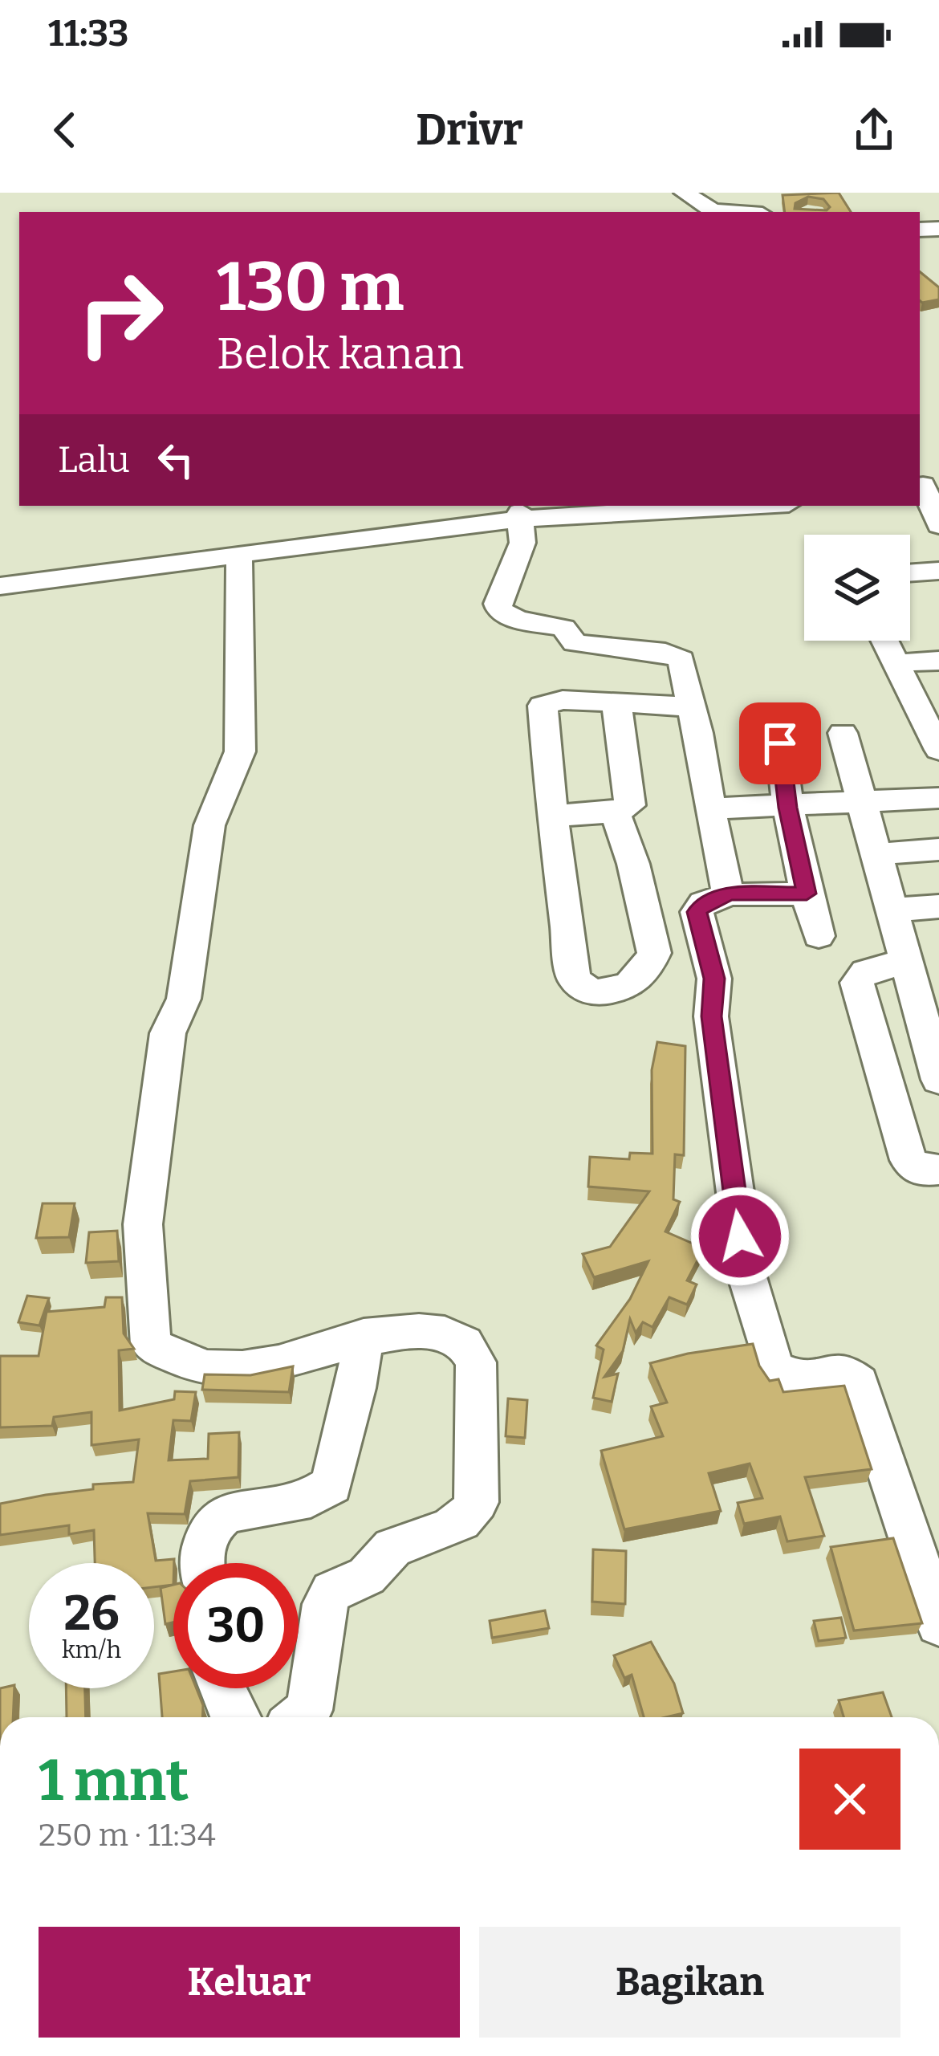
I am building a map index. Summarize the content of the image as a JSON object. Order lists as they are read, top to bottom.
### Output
{
  "page": {
    "status": "11:33",
    "header": "Drivr",
    "turn": ["130 m", "Belok kanan"],
    "then": "Lalu",
    "speed": "26 km/h",
    "limit": "30",
    "heading": ["1 mnt", "250 m · 11:34"],
    "buttons": ["Keluar", "Bagikan"]
  }
}
